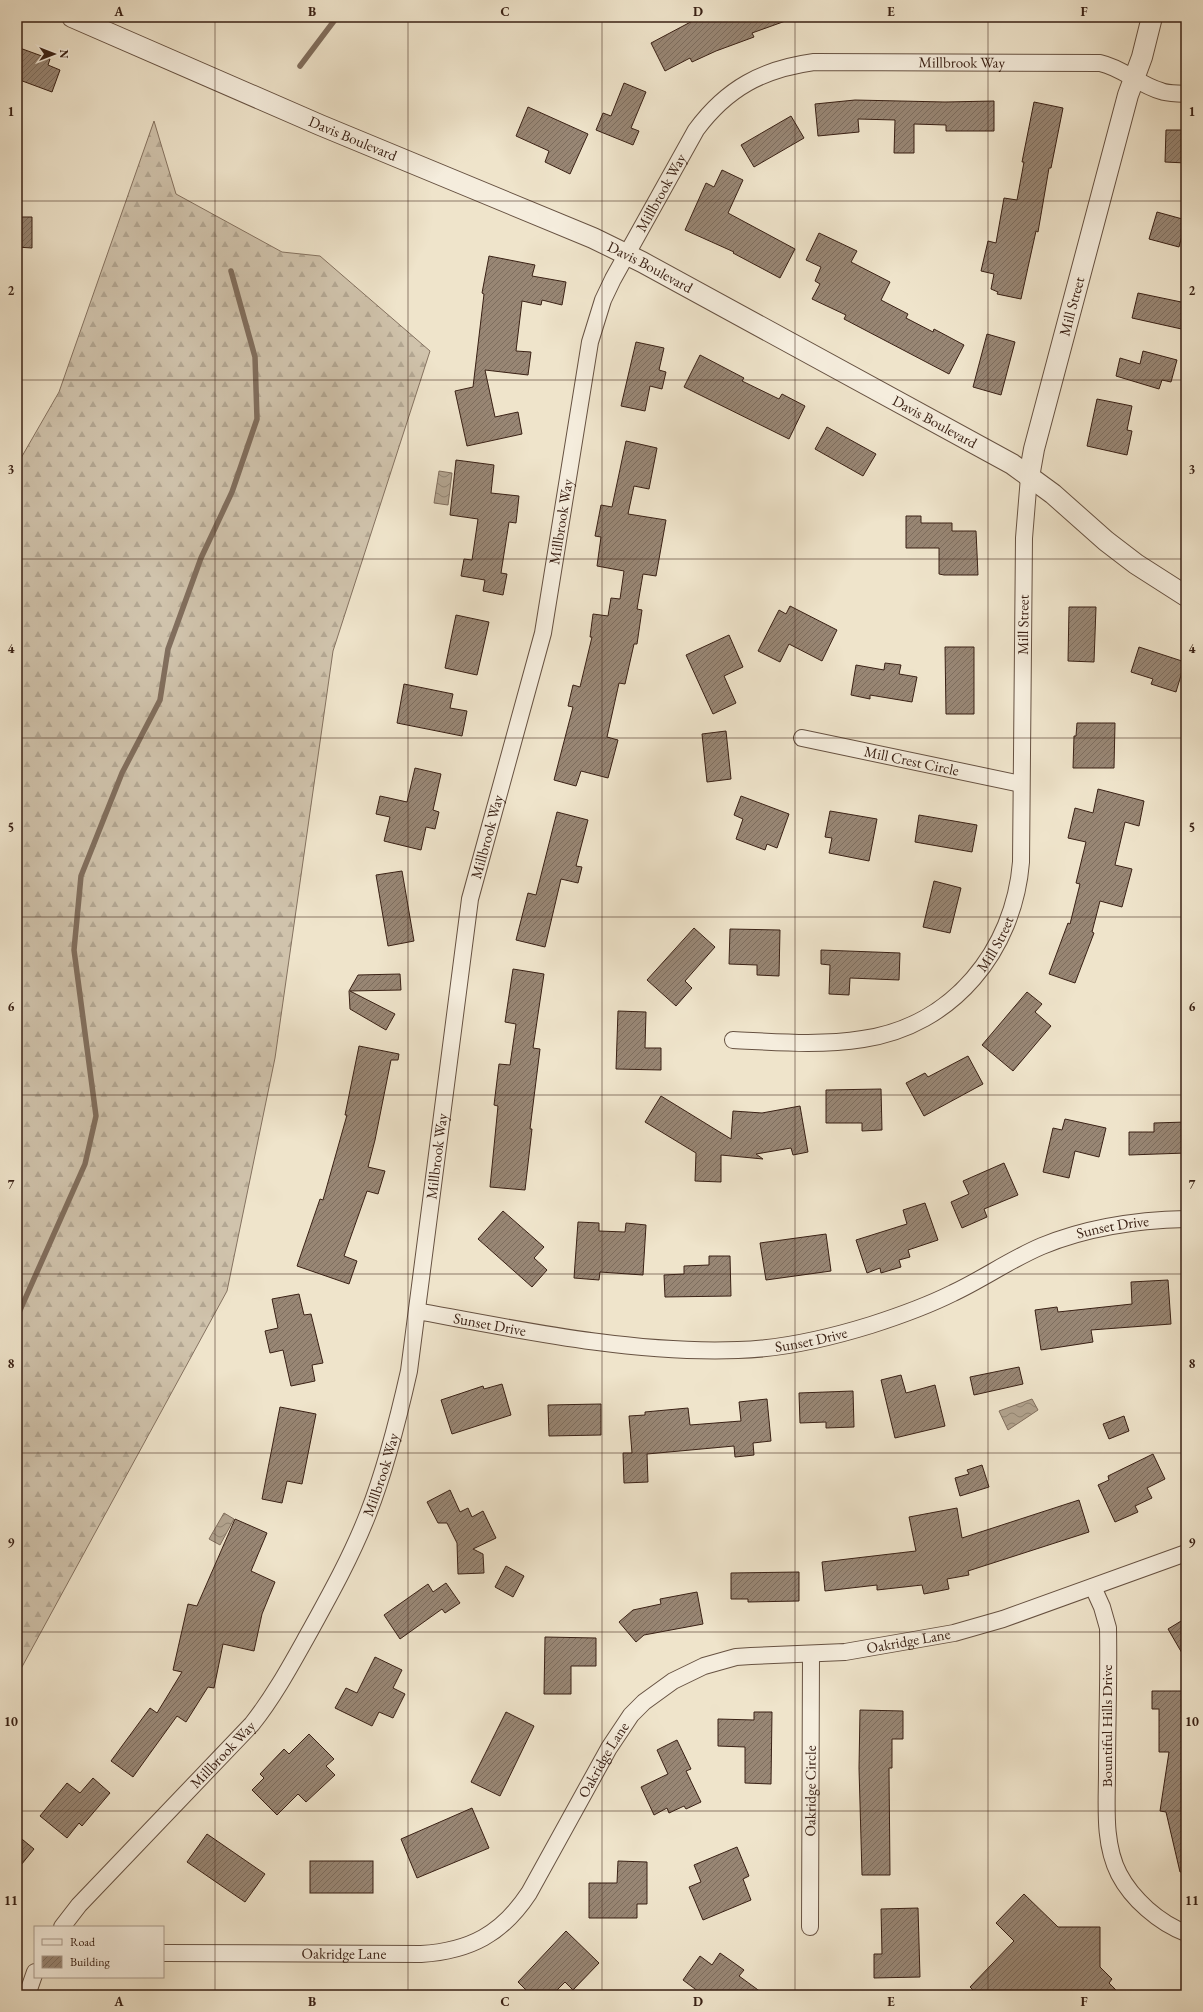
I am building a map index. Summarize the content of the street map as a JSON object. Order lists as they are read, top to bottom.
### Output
{
  "streets": {
    "street": [
      "Millbrook Way",
      "Davis Boulevard",
      "Mill Street",
      "Mill Crest Circle",
      "Sunset Drive",
      "Oakridge Lane",
      "Bountiful Hills Drive",
      "Oakridge Circle"
    ]
  },
  "crossings": [
    ["Millbrook Way", "Davis Boulevard"],
    ["Millbrook Way", "Mill Street"],
    ["Millbrook Way", "Sunset Drive"],
    ["Davis Boulevard", "Mill Street"],
    ["Mill Street", "Mill Crest Circle"],
    ["Oakridge Lane", "Bountiful Hills Drive"],
    ["Oakridge Lane", "Oakridge Circle"]
  ],
  "legend": ["Road", "Building"],
  "north": "right",
  "grid": {
    "columns": [
      "A",
      "B",
      "C",
      "D",
      "E",
      "F"
    ],
    "rows": [
      "1",
      "2",
      "3",
      "4",
      "5",
      "6",
      "7",
      "8",
      "9",
      "10",
      "11"
    ]
  }
}
